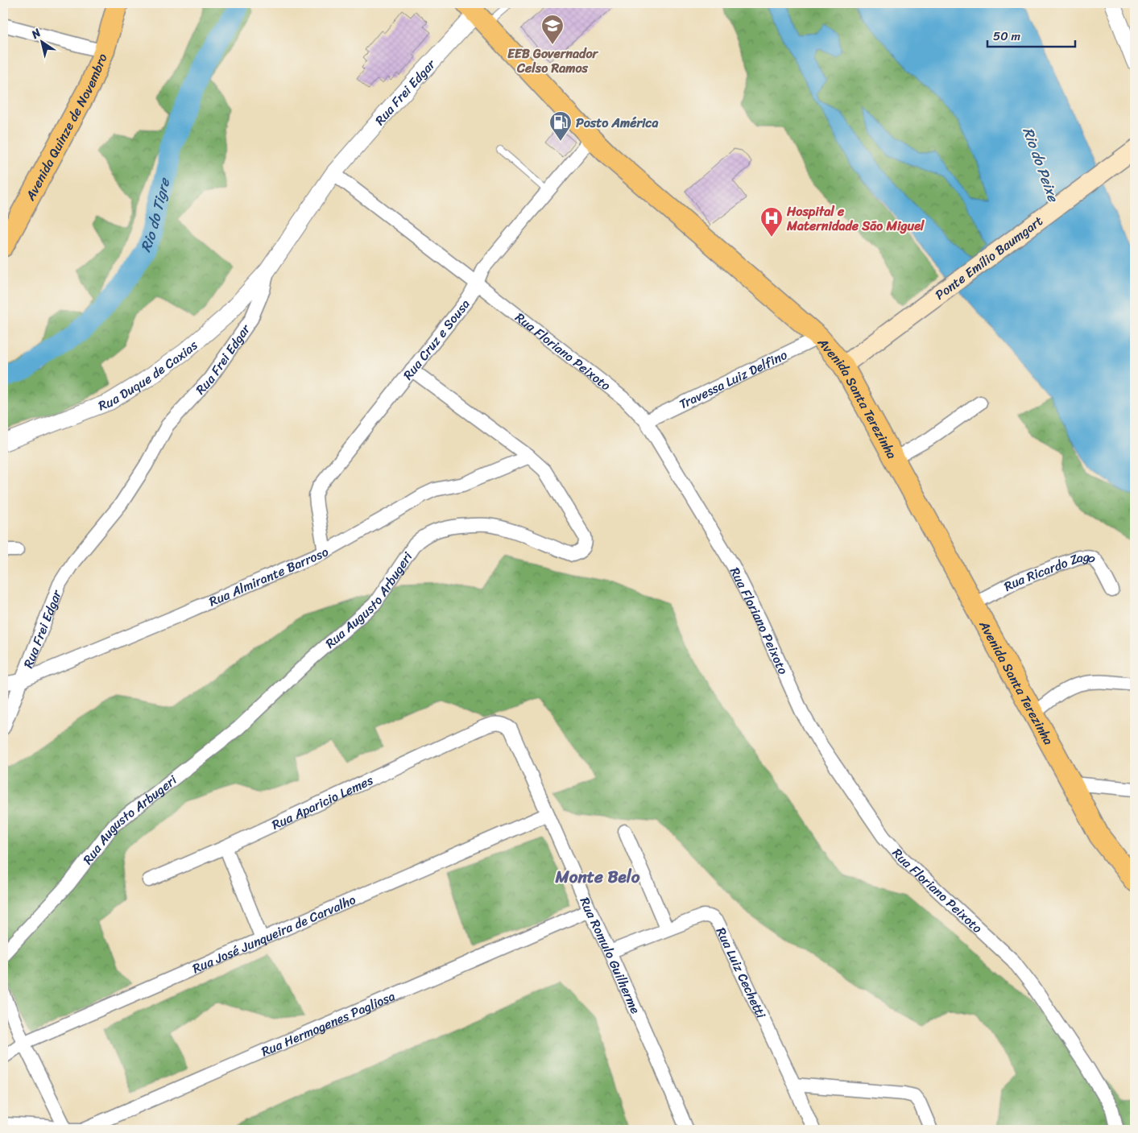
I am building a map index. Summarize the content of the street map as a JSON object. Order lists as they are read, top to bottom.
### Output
{
  "streets": {
    "main road": ["Avenida Quinze de Novembro", "Ponte Emílio Baumgart", "Avenida Santa Terezinha"],
    "street": [
      "Rua Frei Edgar",
      "Rua Cruz e Sousa",
      "Rua Floriano Peixoto",
      "Rua Duque de Caxias",
      "Travessa Luiz Delfino",
      "Rua Almirante Barroso",
      "Rua Ricardo Zago",
      "Rua Augusto Arbugeri",
      "Rua Aparicio Lemes",
      "Rua José Junqueira de Carvalho",
      "Rua Romulo Guilherme",
      "Rua Luiz Cechetti",
      "Rua Hermogenes Pagliosa"
    ]
  },
  "crossings": [
    ["Rua Frei Edgar", "Rua Floriano Peixoto"],
    ["Rua Frei Edgar", "Rua Duque de Caxias"],
    ["Rua Frei Edgar", "Avenida Santa Terezinha"],
    ["Rua Frei Edgar", "Rua Almirante Barroso"],
    ["Ponte Emílio Baumgart", "Avenida Santa Terezinha"],
    ["Rua Cruz e Sousa", "Rua Floriano Peixoto"],
    ["Rua Cruz e Sousa", "Avenida Santa Terezinha"],
    ["Rua Cruz e Sousa", "Rua Almirante Barroso"],
    ["Rua Cruz e Sousa", "Rua Augusto Arbugeri"],
    ["Rua Floriano Peixoto", "Travessa Luiz Delfino"],
    ["Travessa Luiz Delfino", "Avenida Santa Terezinha"],
    ["Avenida Santa Terezinha", "Rua Ricardo Zago"],
    ["Rua Almirante Barroso", "Rua Augusto Arbugeri"],
    ["Rua Aparicio Lemes", "Rua Romulo Guilherme"],
    ["Rua José Junqueira de Carvalho", "Rua Romulo Guilherme"],
    ["Rua Romulo Guilherme", "Rua Luiz Cechetti"],
    ["Rua Romulo Guilherme", "Rua Hermogenes Pagliosa"]
  ],
  "districts": ["Monte Belo"],
  "water": ["Rio do Peixe", "Rio do Tigre"],
  "places": {
    "school or university": ["EEB Governador Celso Ramos"],
    "fuel station": ["Posto América"],
    "hospital": ["Hospital e Maternidade São Miguel"]
  },
  "scale_bar": "50 m",
  "north": "top left"
}
